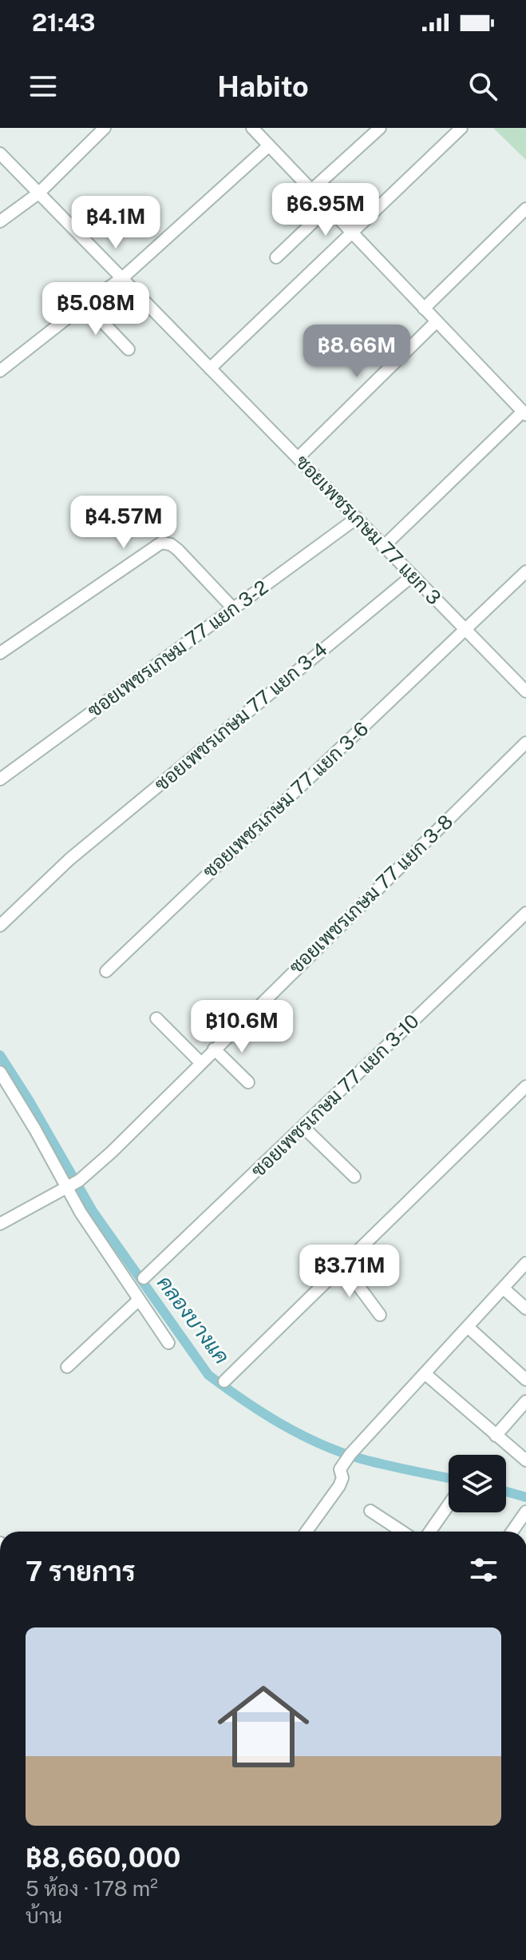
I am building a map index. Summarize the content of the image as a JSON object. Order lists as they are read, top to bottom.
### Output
{
  "streets": {
    "street": [
      "ซอยเพชรเกษม 77 แยก 3",
      "ซอยเพชรเกษม 77 แยก 3-2",
      "ซอยเพชรเกษม 77 แยก 3-4",
      "ซอยเพชรเกษม 77 แยก 3-6",
      "ซอยเพชรเกษม 77 แยก 3-8",
      "ซอยเพชรเกษม 77 แยก 3-10"
    ]
  },
  "crossings": [
    ["ซอยเพชรเกษม 77 แยก 3", "ซอยเพชรเกษม 77 แยก 3-2"],
    ["ซอยเพชรเกษม 77 แยก 3", "ซอยเพชรเกษม 77 แยก 3-4"],
    ["ซอยเพชรเกษม 77 แยก 3", "ซอยเพชรเกษม 77 แยก 3-6"]
  ],
  "water": ["คลองบางแค"],
  "page": {
    "status": "21:43",
    "header": "Habito",
    "price": [
      "฿6.95M",
      "฿4.1M",
      "฿5.08M",
      "฿8.66M",
      "฿4.57M",
      "฿10.6M",
      "฿3.71M"
    ],
    "heading": "7 รายการ",
    "list": [
      {
        "name": "฿8,660,000",
        "note": "5 ห้อง · 178 m² · บ้าน"
      }
    ]
  }
}
